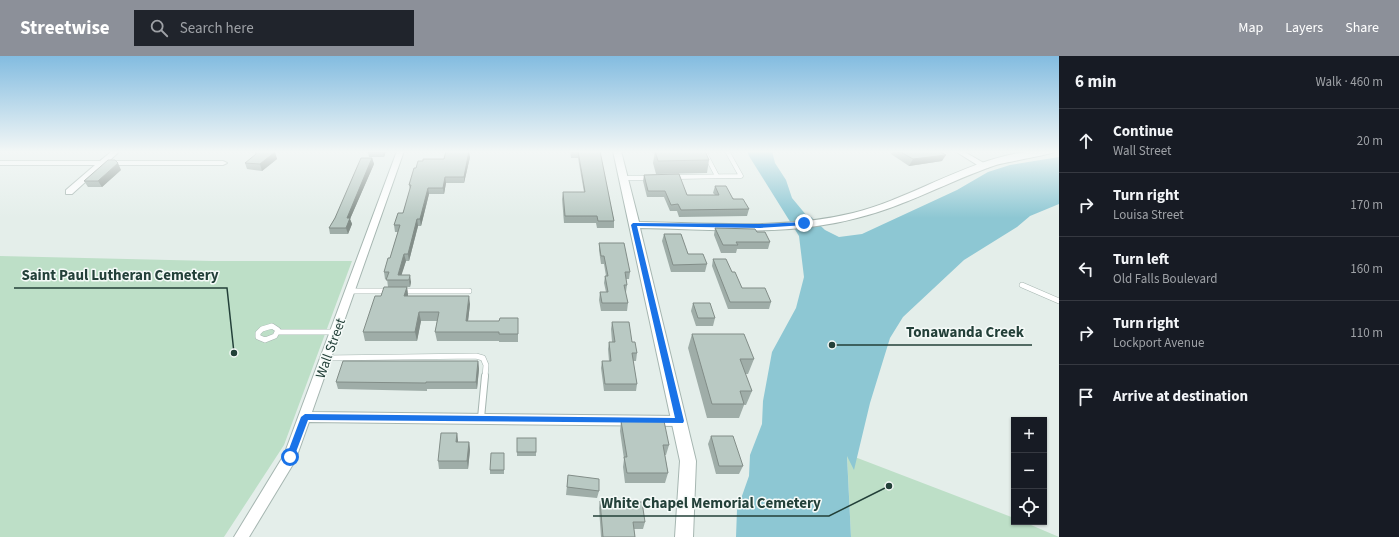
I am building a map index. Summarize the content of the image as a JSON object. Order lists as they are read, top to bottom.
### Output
{
  "streets": {
    "street": ["Wall Street"]
  },
  "places": ["Tonawanda Creek", "Saint Paul Lutheran Cemetery", "White Chapel Memorial Cemetery"],
  "page": {
    "header": "Streetwise",
    "search": "Search here",
    "nav": ["Map", "Layers", "Share"],
    "heading": ["6 min", "Walk · 460 m"],
    "list": [
      ["Continue", "Wall Street", "20 m"],
      ["Turn right", "Louisa Street", "170 m"],
      ["Turn left", "Old Falls Boulevard", "160 m"],
      ["Turn right", "Lockport Avenue", "110 m"],
      "Arrive at destination"
    ],
    "map_buttons": ["+", "−"]
  }
}
